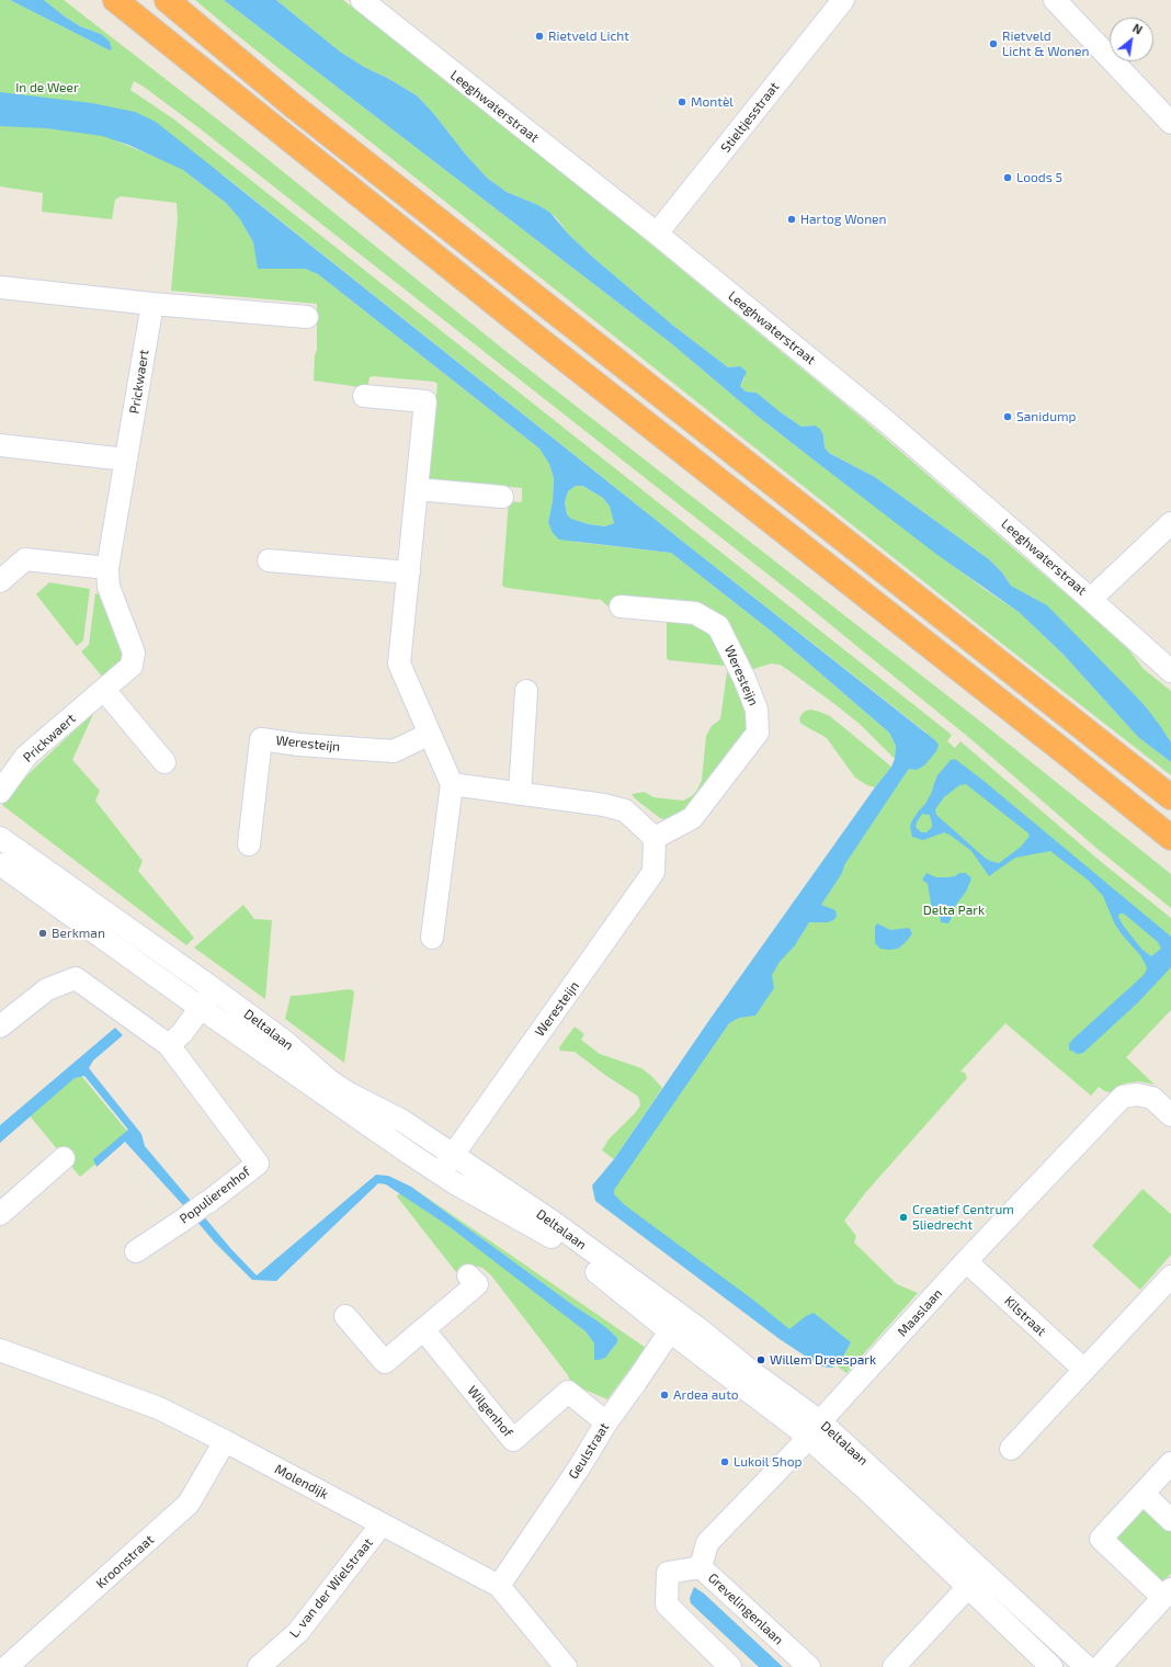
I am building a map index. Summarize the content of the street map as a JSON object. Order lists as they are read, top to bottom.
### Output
{
  "streets": {
    "street": [
      "Leeghwaterstraat",
      "Stieltjesstraat",
      "Prickwaert",
      "Weresteijn",
      "Deltalaan",
      "Populierenhof",
      "Maaslaan",
      "Kilstraat",
      "Wilgenhof",
      "Geulstraat",
      "Molendijk",
      "Kroonstraat",
      "L. van der Wielstraat",
      "Grevelingenlaan"
    ]
  },
  "crossings": [
    ["Leeghwaterstraat", "Stieltjesstraat"],
    ["Weresteijn", "Deltalaan"],
    ["Deltalaan", "Maaslaan"],
    ["Deltalaan", "Geulstraat"],
    ["Maaslaan", "Kilstraat"],
    ["Maaslaan", "Grevelingenlaan"],
    ["Wilgenhof", "Geulstraat"],
    ["Geulstraat", "Molendijk"],
    ["Molendijk", "Kroonstraat"],
    ["Molendijk", "L. van der Wielstraat"]
  ],
  "parks": ["In de Weer", "Delta Park"],
  "places": [
    "Rietveld Licht",
    "Rietveld Licht & Wonen",
    "Montèl",
    "Loods 5",
    "Hartog Wonen",
    "Sanidump",
    "Berkman",
    "Creatief Centrum Sliedrecht",
    "Willem Dreespark",
    "Ardea auto",
    "Lukoil Shop"
  ],
  "north": "top right"
}
